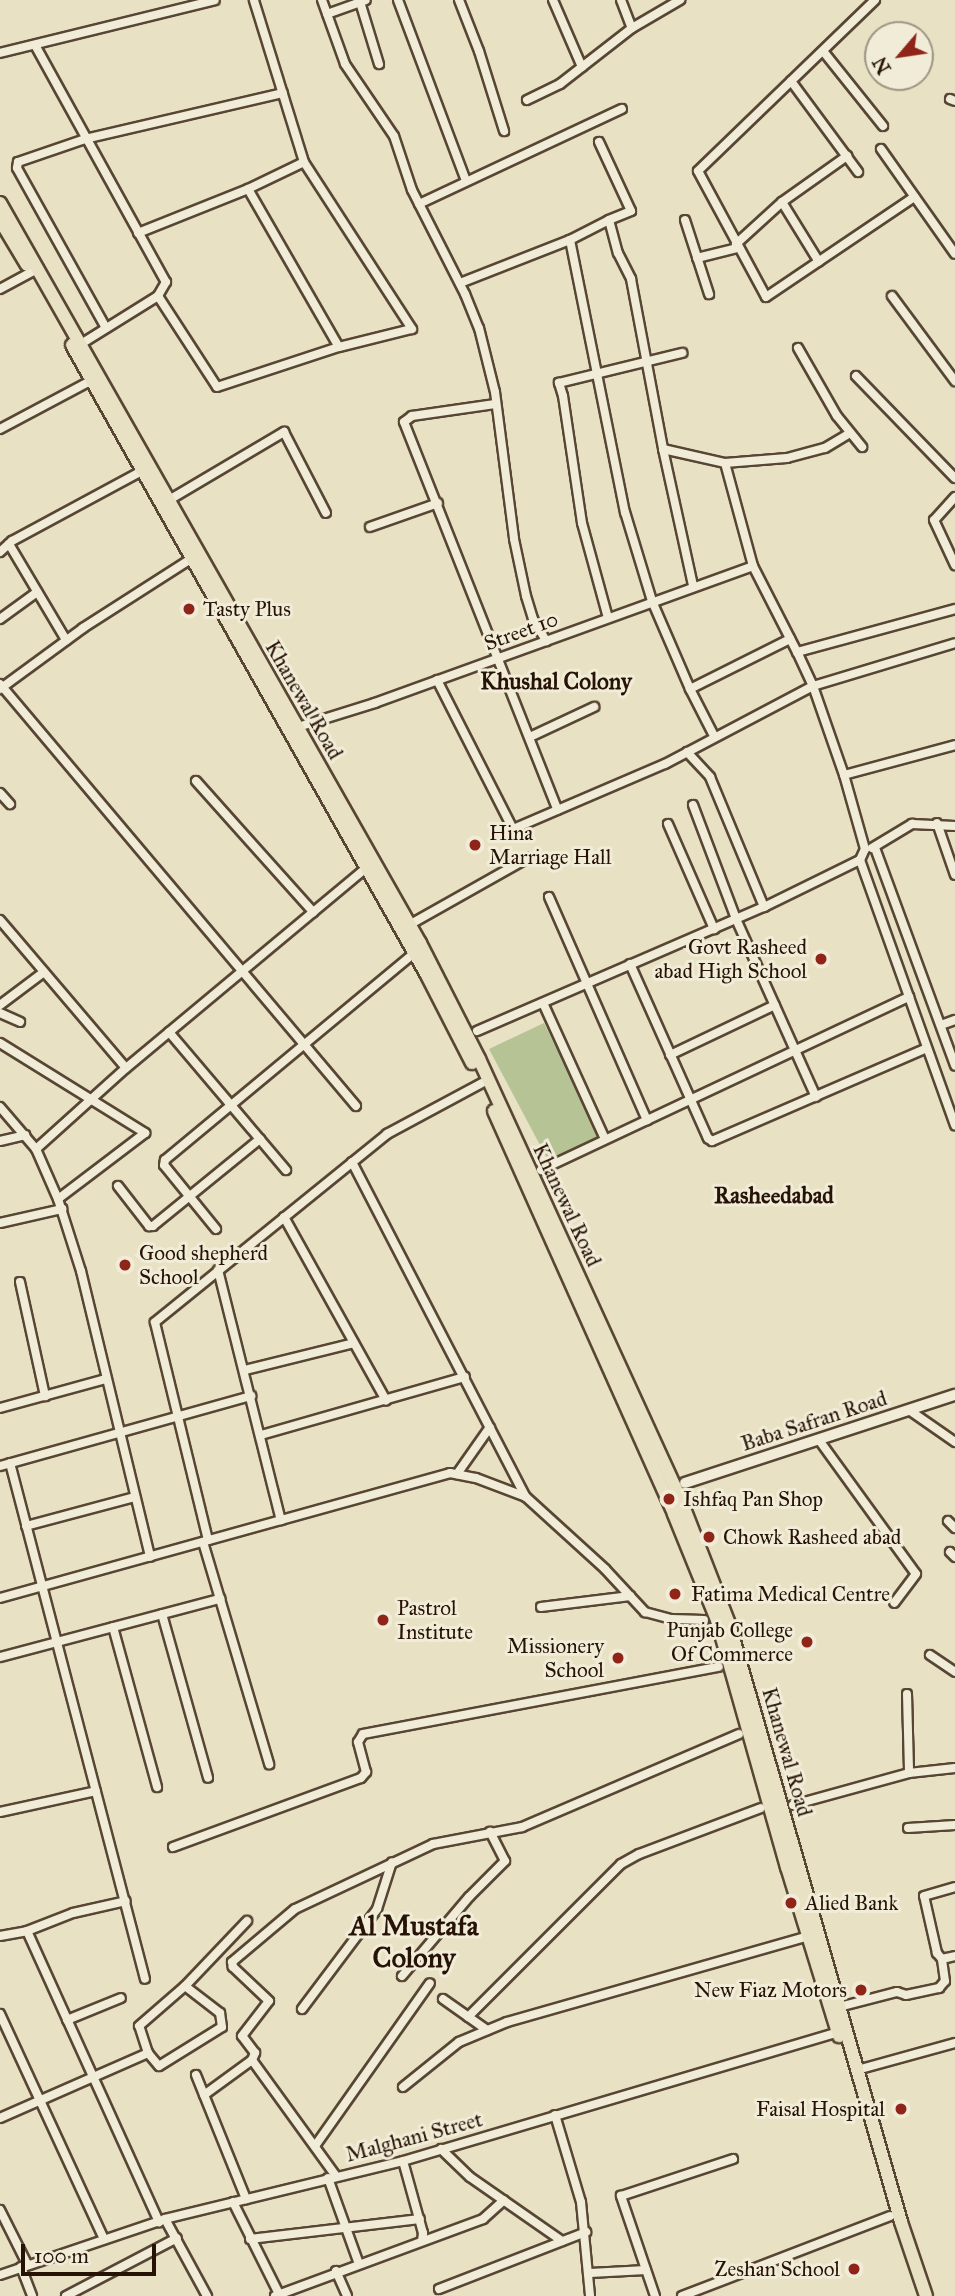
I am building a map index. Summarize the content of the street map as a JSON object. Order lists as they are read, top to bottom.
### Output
{
  "streets": {
    "main road": ["Khanewal Road", "Baba Safran Road"],
    "street": ["Street 10", "Malghani Street"]
  },
  "crossings": [
    ["Street 10", "Khanewal Road"],
    ["Khanewal Road", "Malghani Street"]
  ],
  "districts": ["Khushal Colony", "Rasheedabad", "Al Mustafa Colony"],
  "places": [
    "Tasty Plus",
    "Hina Marriage Hall",
    "Govt Rasheed abad High School",
    "Good shepherd School",
    "Ishfaq Pan Shop",
    "Chowk Rasheed abad",
    "Fatima Medical Centre",
    "Pastrol Institute",
    "Punjab College Of Commerce",
    "Missionery School",
    "Alied Bank",
    "New Fiaz Motors",
    "Faisal Hospital",
    "Zeshan School"
  ],
  "scale_bar": "100 m",
  "north": "bottom left"
}
